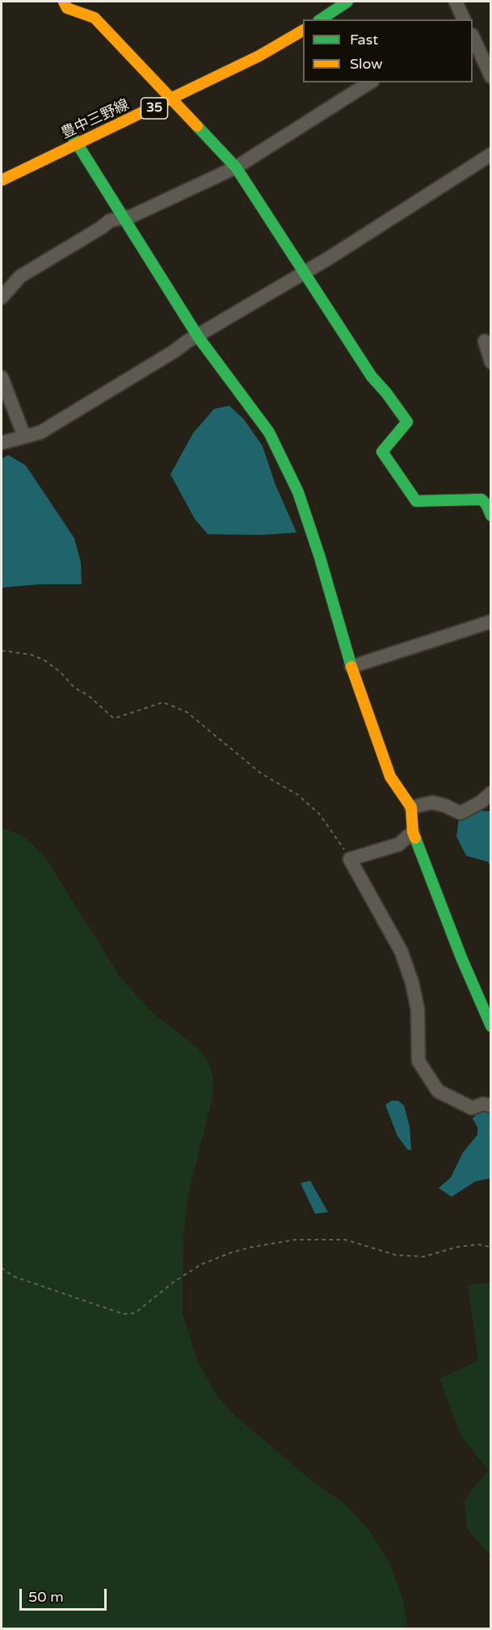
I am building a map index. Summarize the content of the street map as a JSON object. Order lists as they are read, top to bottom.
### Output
{
  "streets": {
    "street": ["35", "豊中三野線"]
  },
  "legend": ["Fast", "Slow"],
  "scale_bar": "50 m"
}
